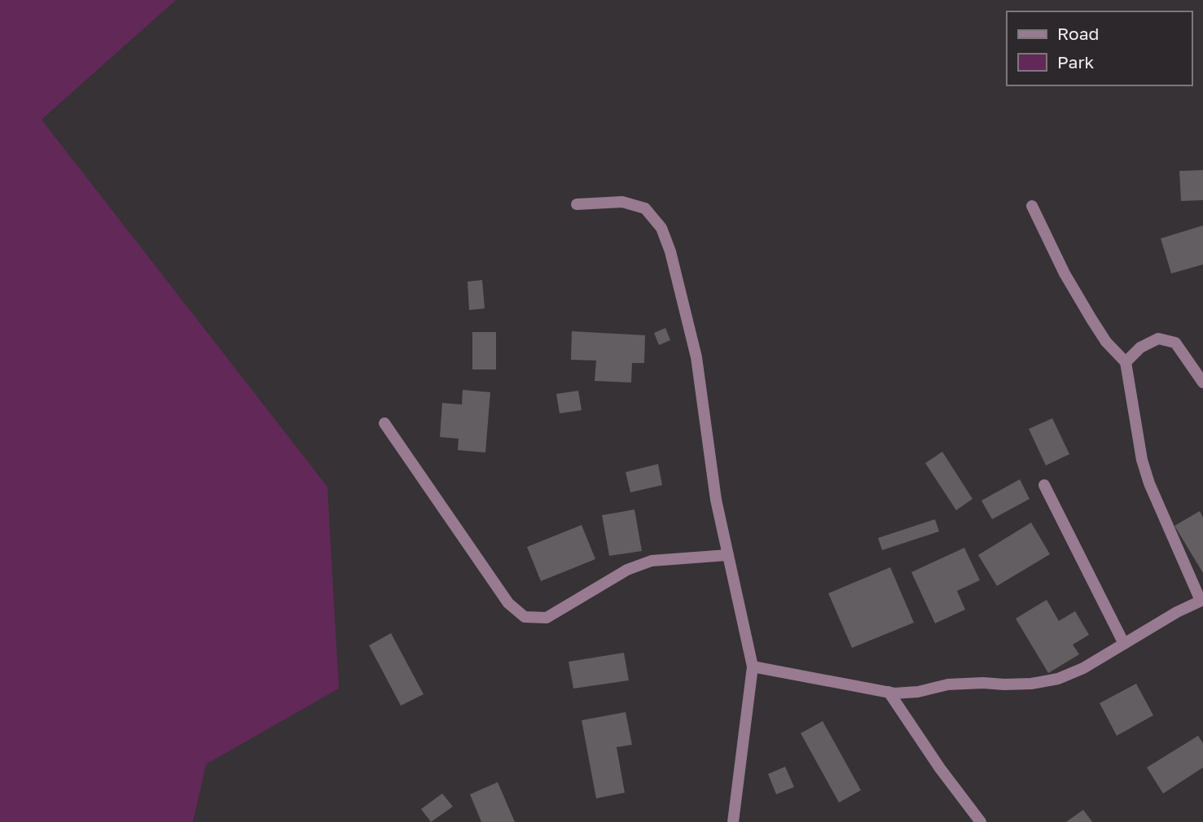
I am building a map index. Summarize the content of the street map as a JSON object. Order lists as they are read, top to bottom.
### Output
{
  "legend": ["Road", "Park"]
}
